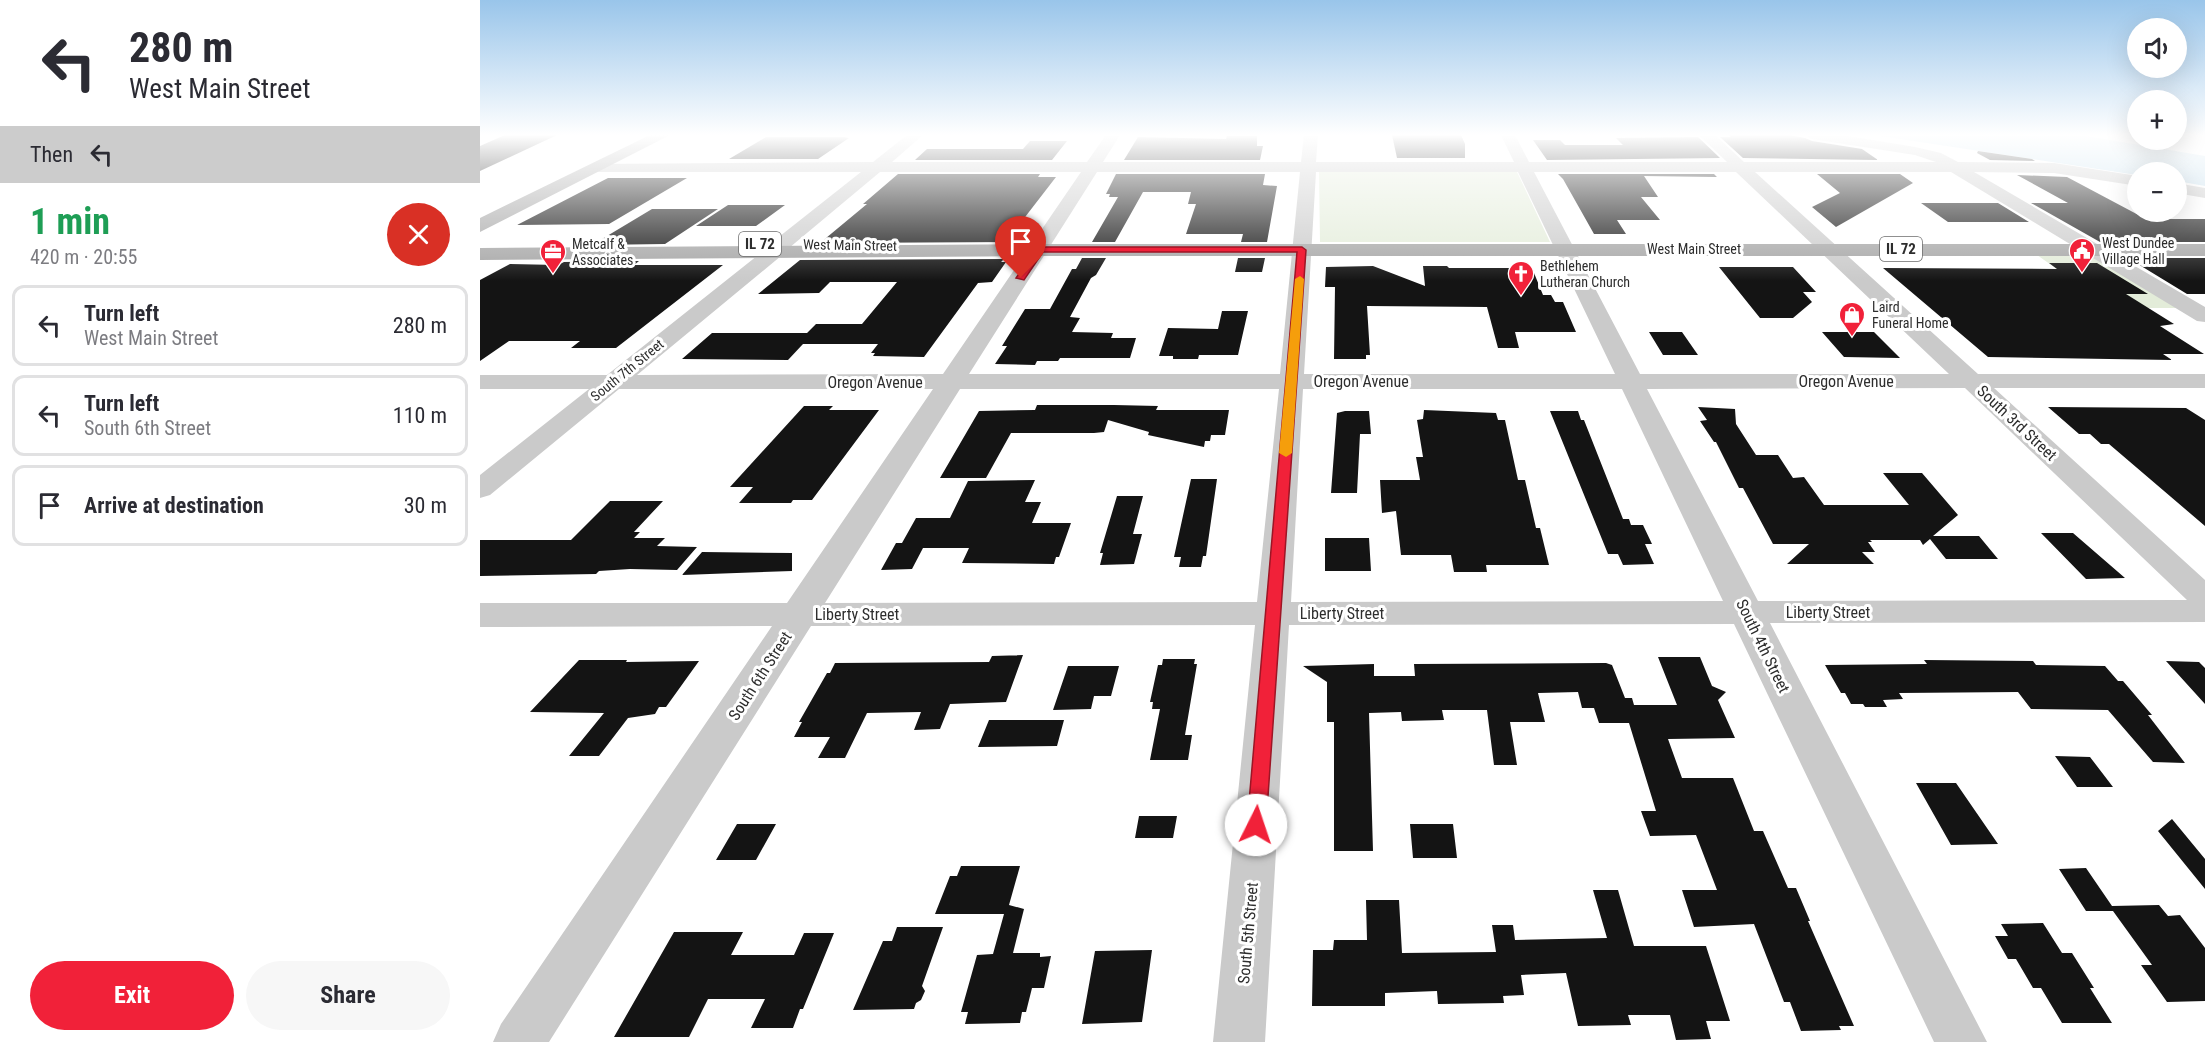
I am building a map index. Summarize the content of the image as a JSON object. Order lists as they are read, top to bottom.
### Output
{
  "streets": {
    "main road": ["IL 72", "West Main Street"],
    "street": [
      "South 7th Street",
      "Oregon Avenue",
      "South 3rd Street",
      "Liberty Street",
      "South 4th Street",
      "South 6th Street",
      "South 5th Street"
    ]
  },
  "crossings": [
    ["West Main Street", "South 7th Street"],
    ["West Main Street", "South 3rd Street"],
    ["West Main Street", "South 4th Street"],
    ["West Main Street", "South 6th Street"],
    ["West Main Street", "South 5th Street"],
    ["South 7th Street", "Oregon Avenue"],
    ["Oregon Avenue", "South 3rd Street"],
    ["Oregon Avenue", "South 4th Street"],
    ["Oregon Avenue", "South 6th Street"],
    ["Oregon Avenue", "South 5th Street"],
    ["Liberty Street", "South 4th Street"],
    ["Liberty Street", "South 6th Street"],
    ["Liberty Street", "South 5th Street"]
  ],
  "places": {
    "public building": ["West Dundee Village Hall"],
    "office": ["Metcalf & Associates"],
    "church": ["Bethlehem Lutheran Church"],
    "shop": ["Laird Funeral Home"]
  },
  "page": {
    "turn": ["280 m", "West Main Street"],
    "map_buttons": ["+", "−"],
    "then": "Then",
    "heading": ["1 min", "420 m · 20:55"],
    "list": [
      {
        "name": "Turn left",
        "note": "West Main Street",
        "value": "280 m"
      },
      {
        "name": "Turn left",
        "note": "South 6th Street",
        "value": "110 m"
      },
      {
        "name": "Arrive at destination",
        "value": "30 m"
      }
    ],
    "buttons": ["Exit", "Share"]
  }
}
